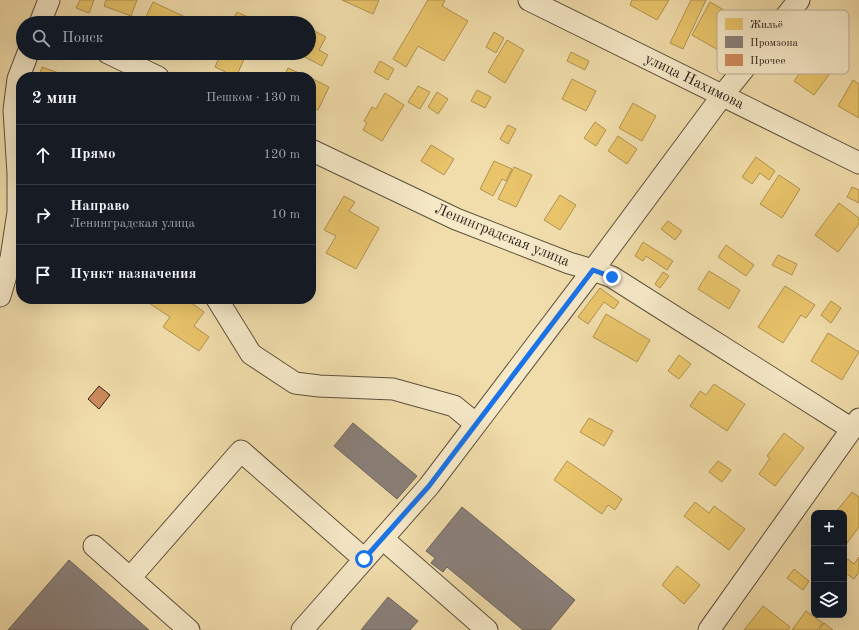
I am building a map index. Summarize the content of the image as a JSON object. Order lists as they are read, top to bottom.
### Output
{
  "streets": {
    "street": ["улица Нахимова", "Ленинградская улица"]
  },
  "legend": ["Жильё", "Промзона", "Прочее"],
  "page": {
    "search": "Поиск",
    "heading": ["2 мин", "Пешком · 130 m"],
    "list": [
      ["Прямо", "120 m"],
      ["Направо", "Ленинградская улица", "10 m"],
      "Пункт назначения"
    ],
    "map_buttons": ["+", "−"]
  }
}
